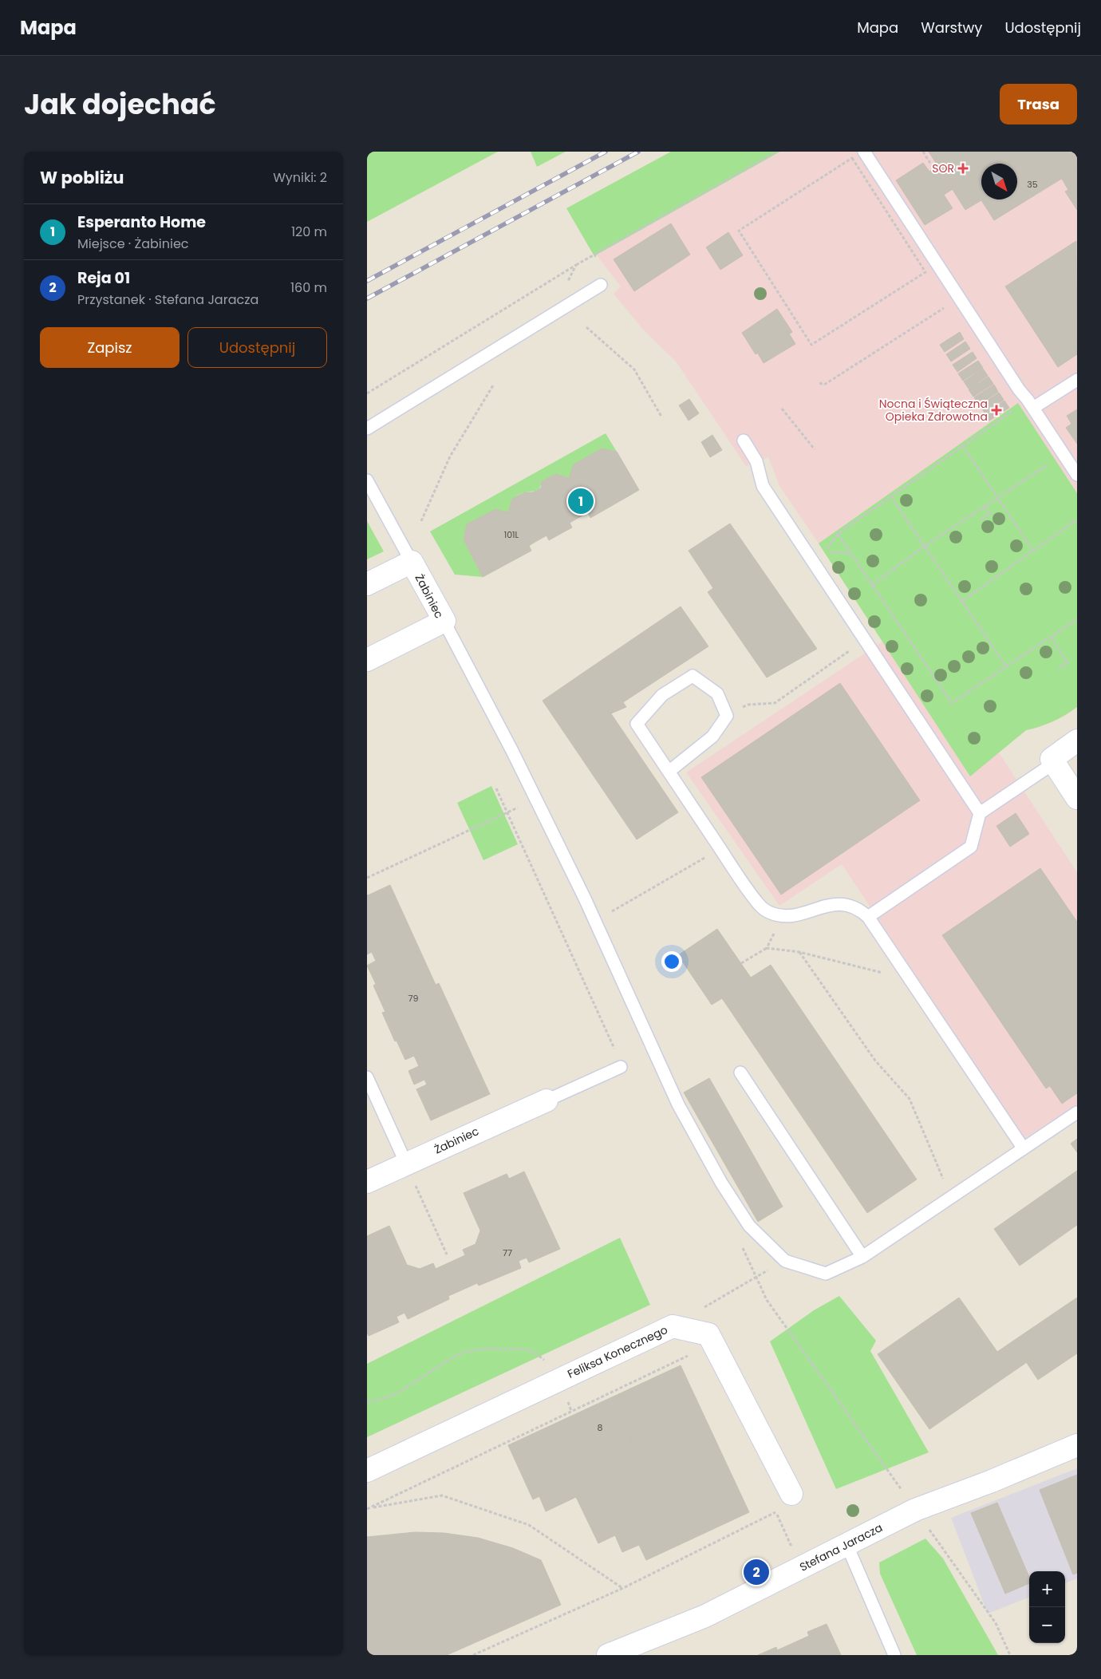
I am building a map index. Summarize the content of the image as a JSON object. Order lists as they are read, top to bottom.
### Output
{
  "streets": {
    "street": ["Żabiniec", "Feliksa Konecznego", "Stefana Jaracza"]
  },
  "places": {
    "health": ["SOR", "Nocna i Świąteczna Opieka Zdrowotna"]
  },
  "house_numbers": [
    "35",
    "101L",
    "79",
    "77",
    "8"
  ],
  "north": "bottom right",
  "page": {
    "header": "Mapa",
    "nav": ["Mapa", "Warstwy", "Udostępnij"],
    "title": "Jak dojechać",
    "buttons": [
      "Trasa",
      ["Zapisz", "Udostępnij"]
    ],
    "heading": ["W pobliżu", "Wyniki: 2"],
    "list": [
      {
        "mark": "1",
        "name": "Esperanto Home",
        "note": "Miejsce · Żabiniec",
        "value": "120 m"
      },
      {
        "mark": "2",
        "name": "Reja 01",
        "note": "Przystanek · Stefana Jaracza",
        "value": "160 m"
      }
    ],
    "pins": ["1", "2"],
    "map_buttons": ["+", "−"]
  }
}
